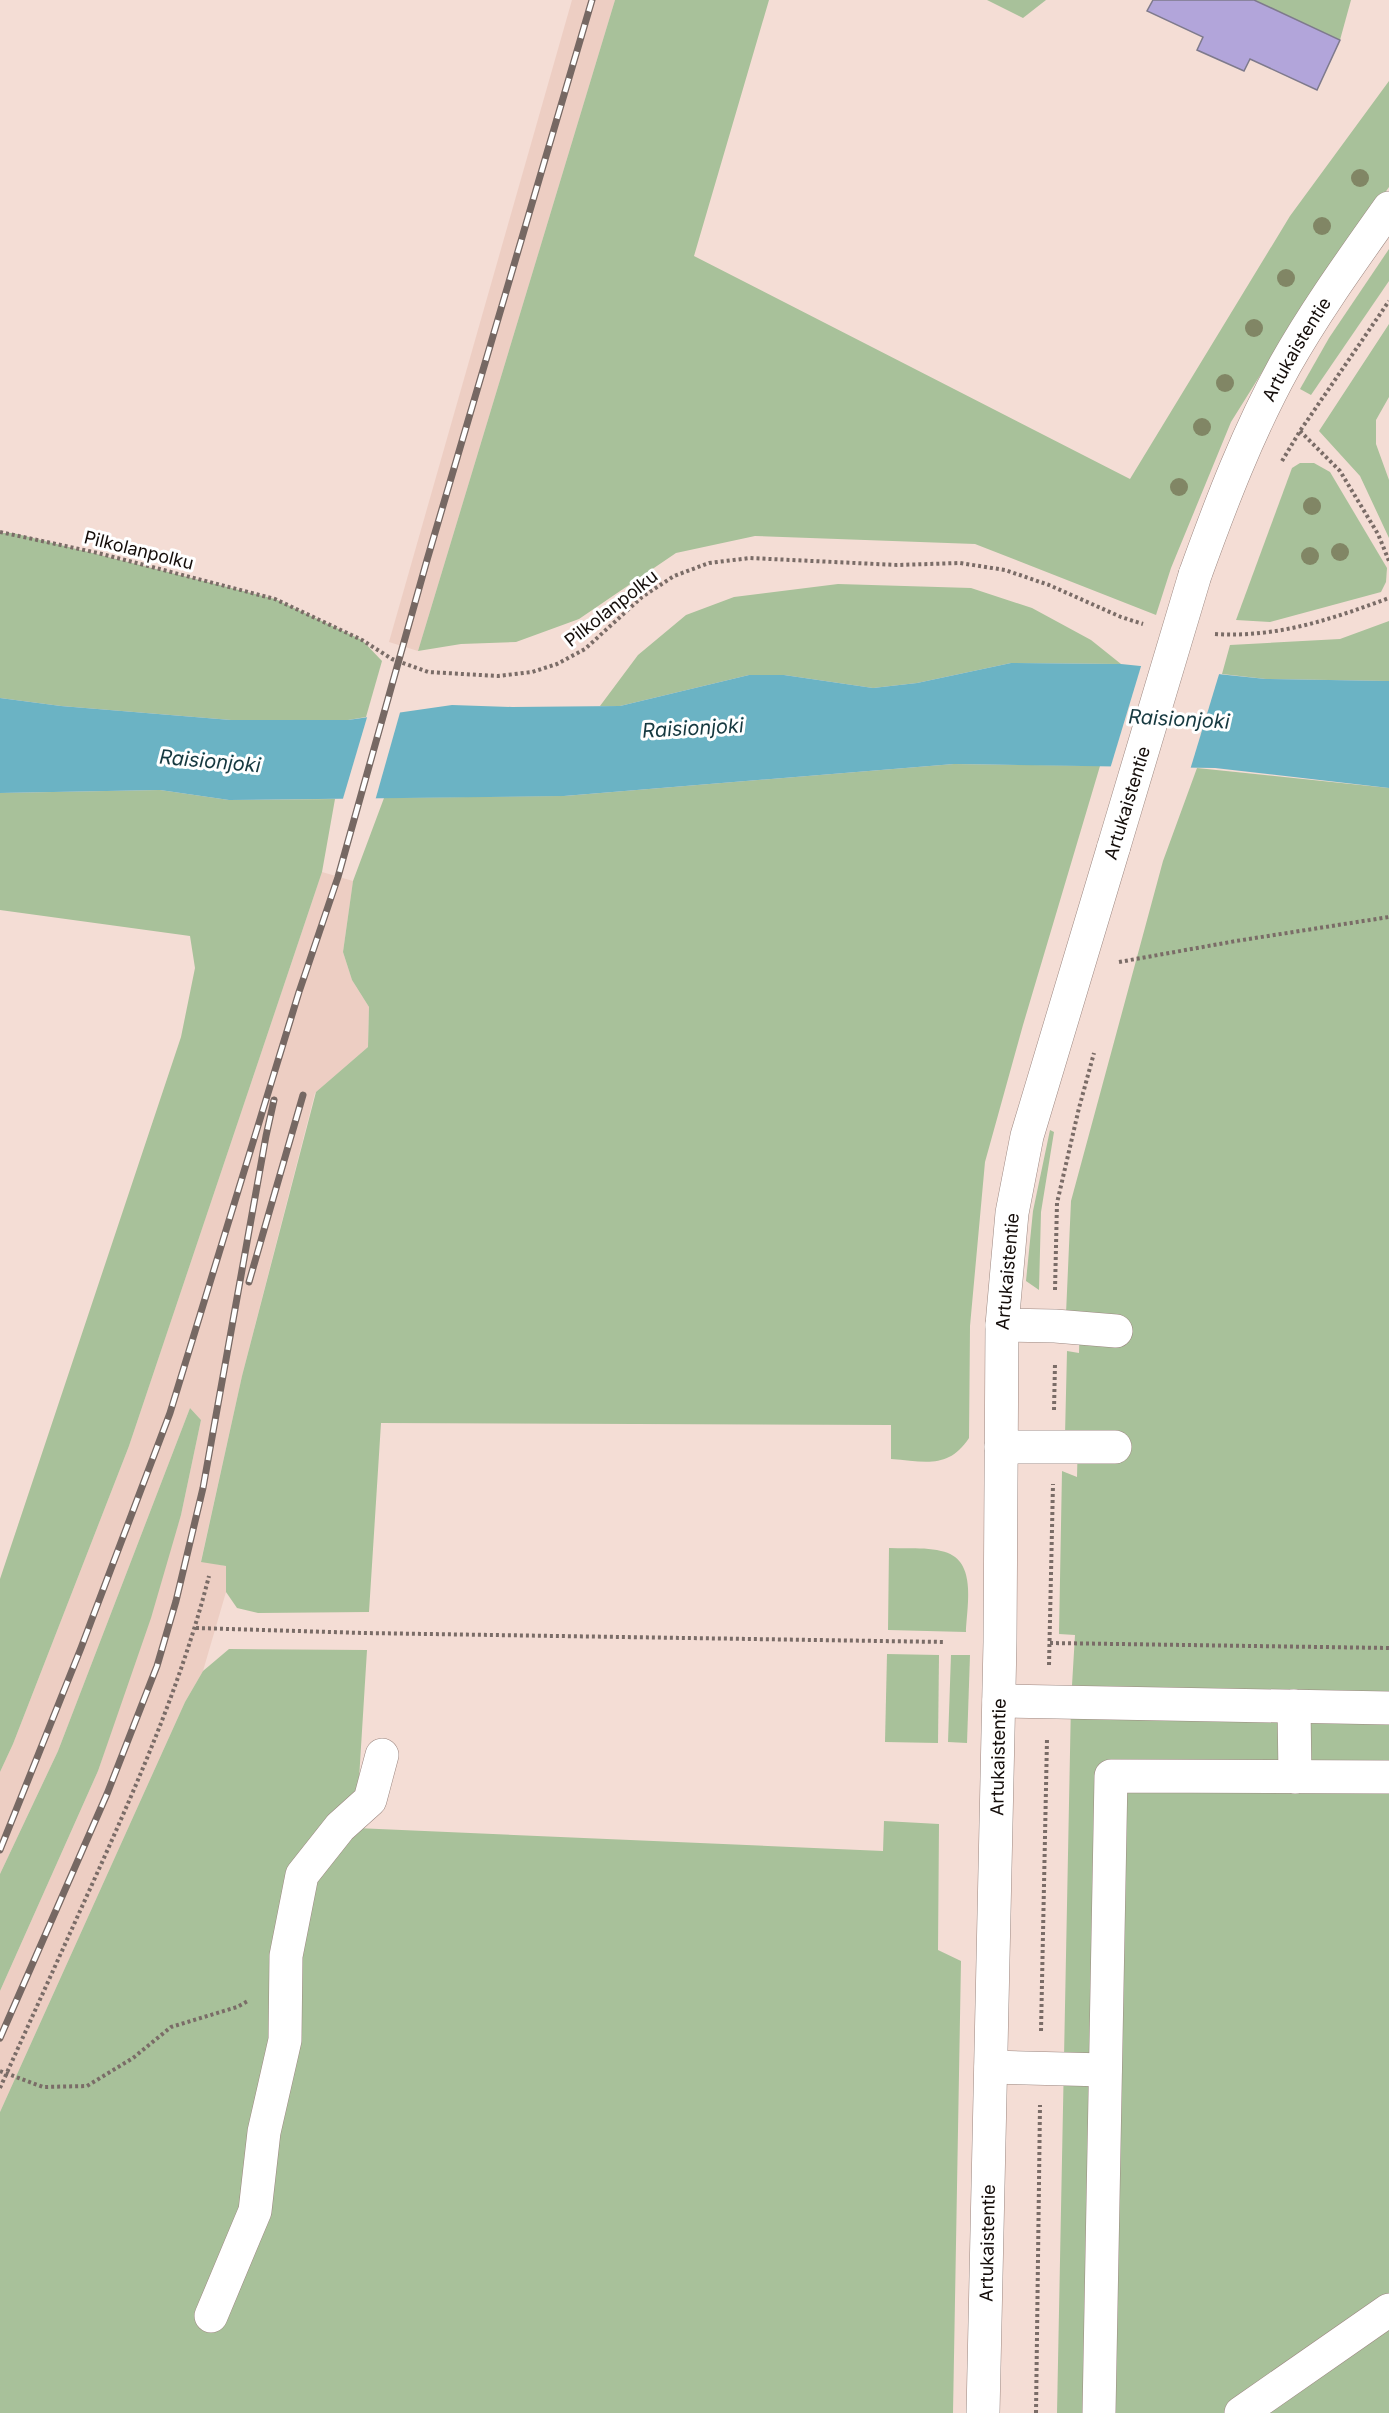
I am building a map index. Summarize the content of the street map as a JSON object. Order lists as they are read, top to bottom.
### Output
{
  "streets": {
    "street": ["Artukaistentie"],
    "path": ["Pilkolanpolku"]
  },
  "water": ["Raisionjoki"]
}
